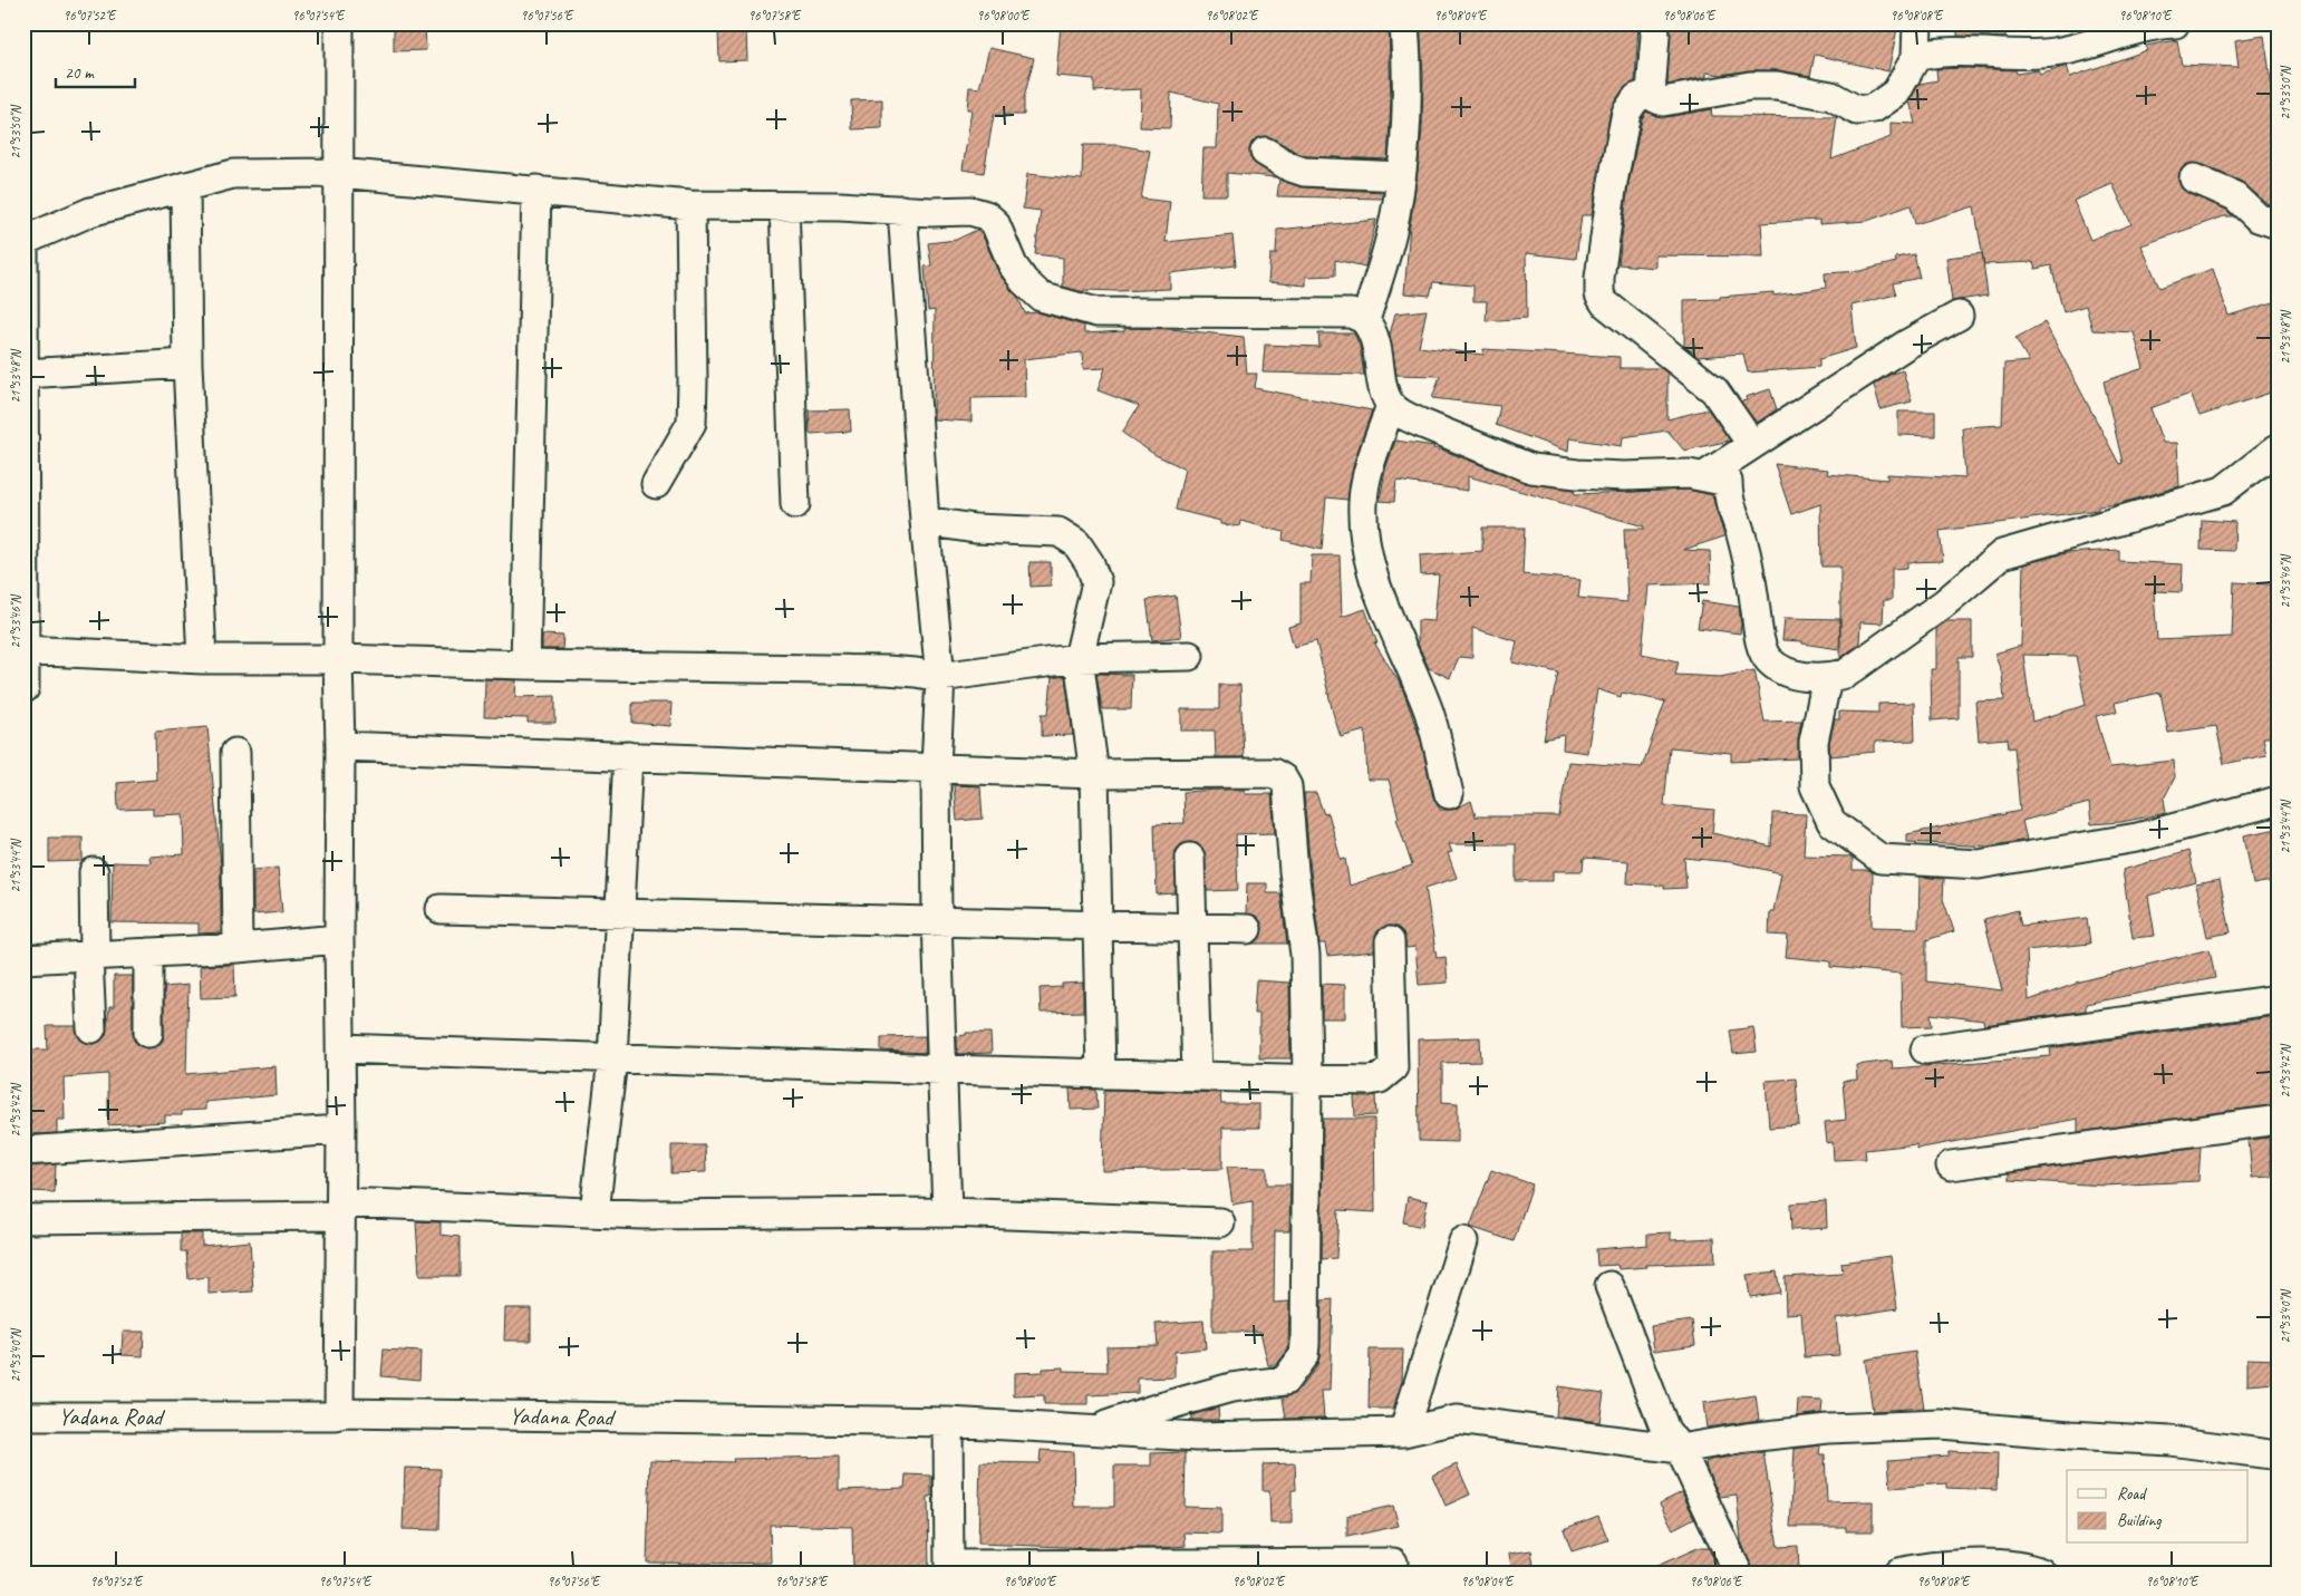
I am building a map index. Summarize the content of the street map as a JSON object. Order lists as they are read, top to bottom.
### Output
{
  "streets": {
    "street": ["Yadana Road"]
  },
  "legend": ["Road", "Building"],
  "scale_bar": "20 m",
  "coordinates": [
    "96°07'52\"E",
    "96°07'54\"E",
    "96°07'56\"E",
    "96°07'58\"E",
    "96°08'00\"E",
    "96°08'02\"E",
    "96°08'04\"E",
    "96°08'06\"E",
    "96°08'08\"E",
    "96°08'10\"E",
    "21°53'50\"N",
    "21°53'48\"N",
    "21°53'46\"N",
    "21°53'44\"N",
    "21°53'42\"N",
    "21°53'40\"N"
  ]
}
